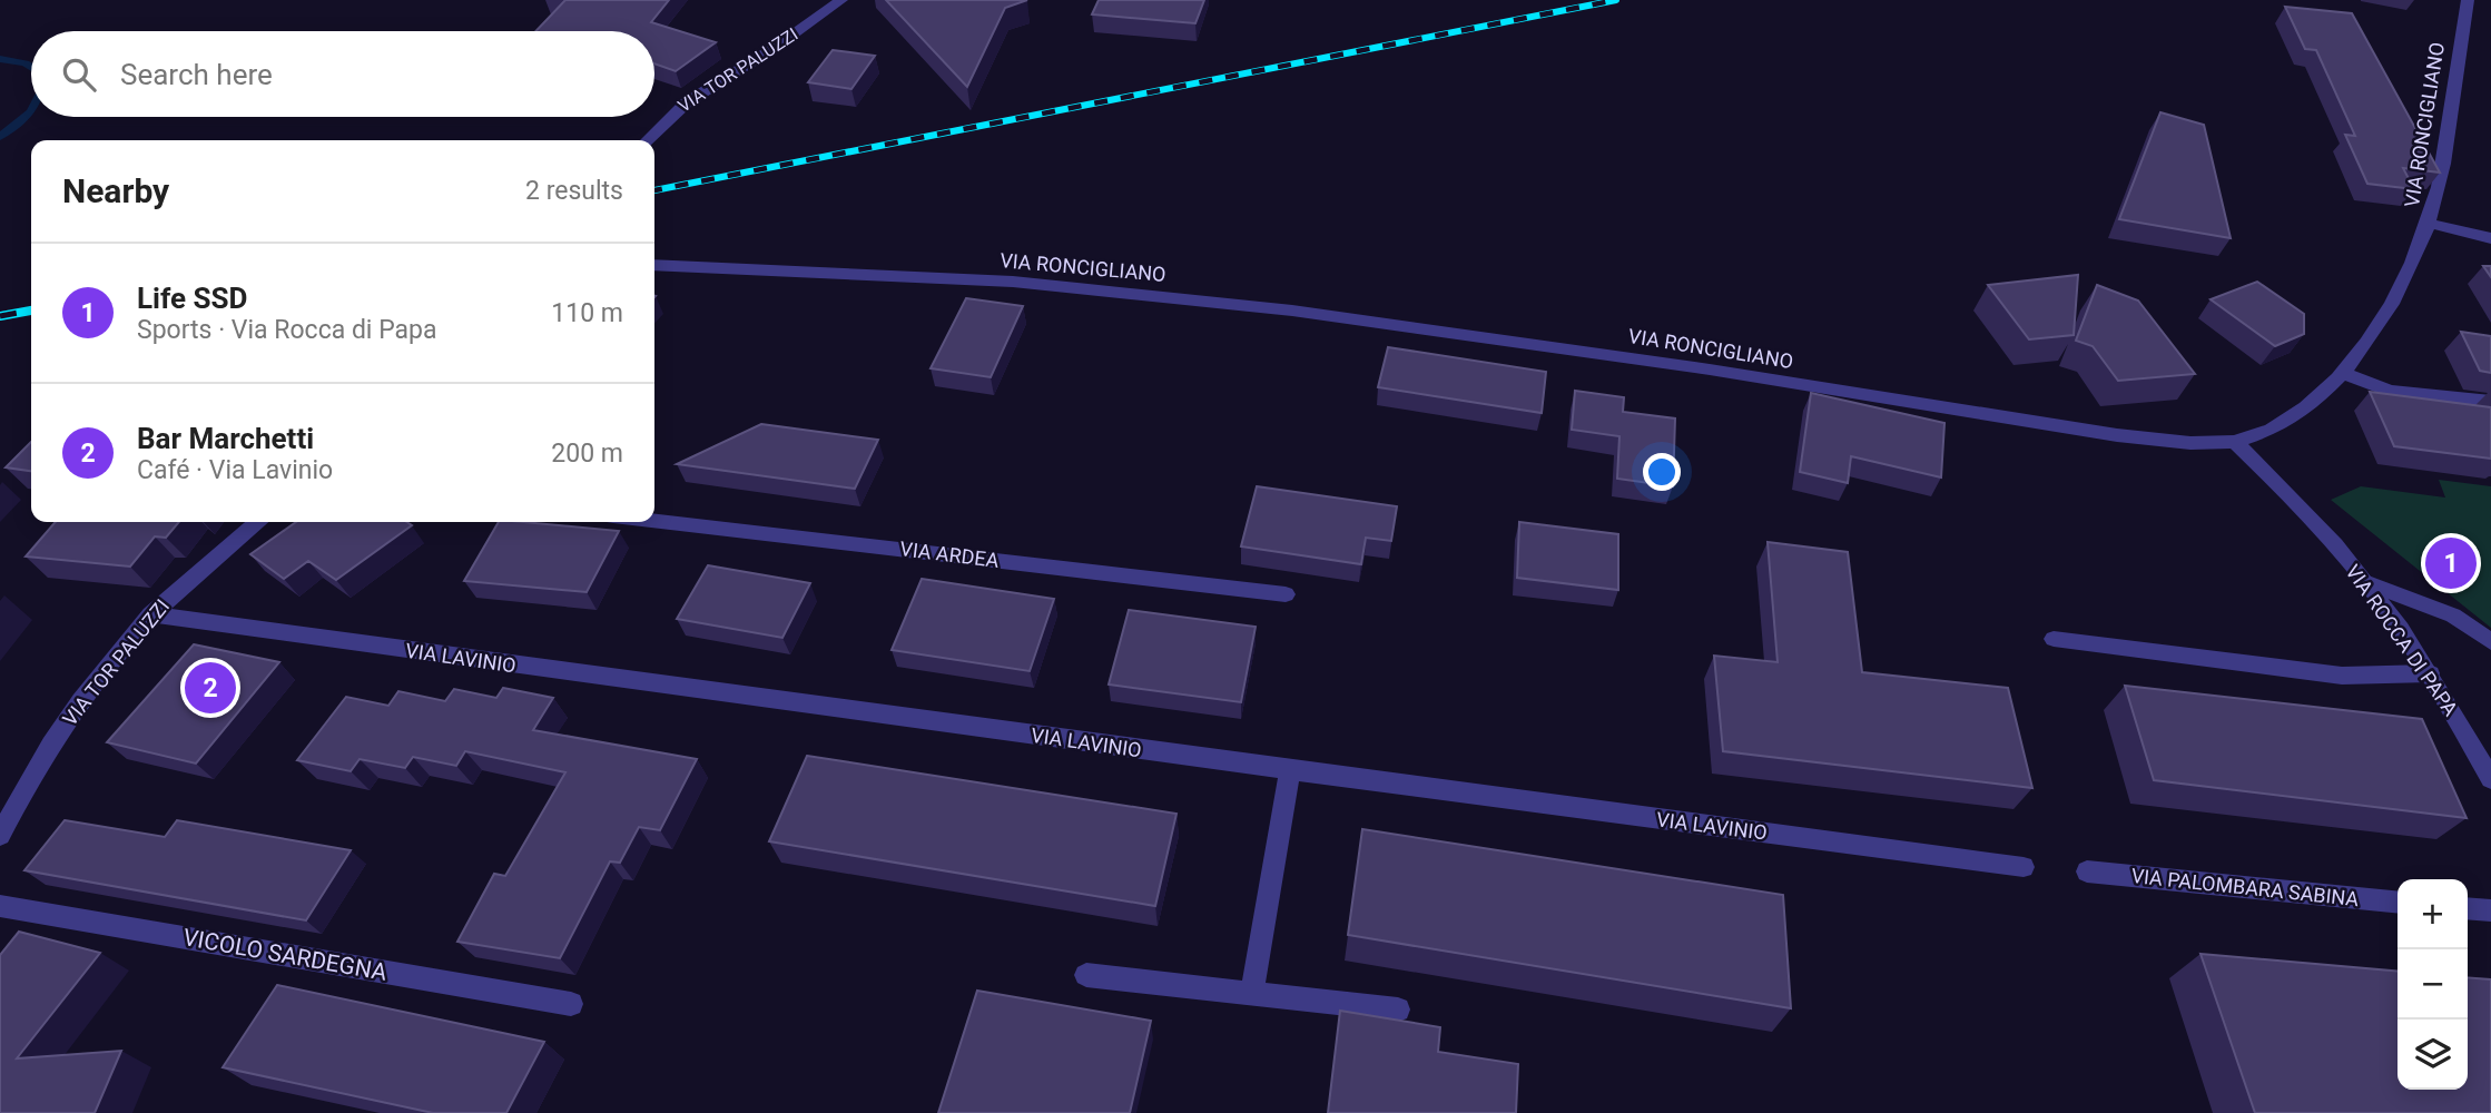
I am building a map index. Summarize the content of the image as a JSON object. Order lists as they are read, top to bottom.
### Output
{
  "streets": {
    "street": [
      "VIA TOR PALUZZI",
      "VIA RONCIGLIANO",
      "VIA ARDEA",
      "VIA ROCCA DI PAPA",
      "VIA LAVINIO",
      "VIA PALOMBARA SABINA",
      "VICOLO SARDEGNA"
    ]
  },
  "crossings": [
    ["VIA TOR PALUZZI", "VIA LAVINIO"],
    ["VIA RONCIGLIANO", "VIA ROCCA DI PAPA"]
  ],
  "page": {
    "search": "Search here",
    "heading": ["Nearby", "2 results"],
    "list": [
      {
        "mark": "1",
        "name": "Life SSD",
        "note": "Sports · Via Rocca di Papa",
        "value": "110 m"
      },
      {
        "mark": "2",
        "name": "Bar Marchetti",
        "note": "Café · Via Lavinio",
        "value": "200 m"
      }
    ],
    "pins": ["1", "2"],
    "map_buttons": ["+", "−"]
  }
}
